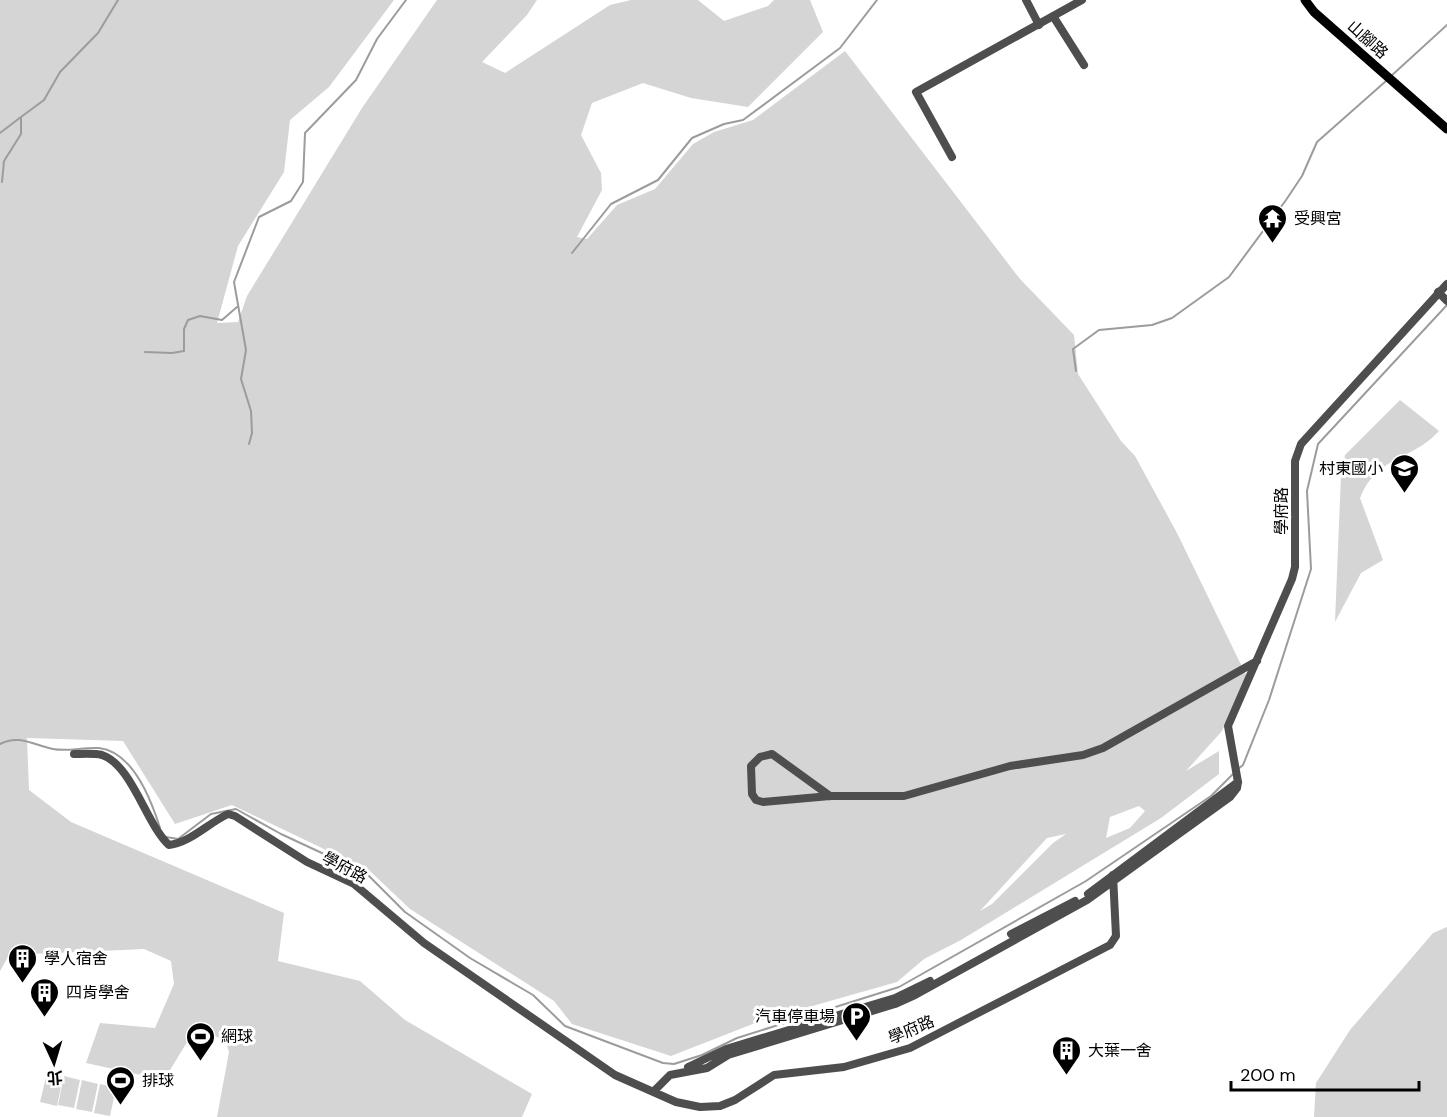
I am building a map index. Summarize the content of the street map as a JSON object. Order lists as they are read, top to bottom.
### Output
{
  "streets": {
    "main road": ["山腳路"],
    "street": ["學府路"]
  },
  "places": {
    "temple": ["受興宮"],
    "school or university": ["村東國小"],
    "building": ["學人宿舍", "四肯學舍", "大葉一舍"],
    "parking": ["汽車停車場"],
    "sports": ["網球", "排球"]
  },
  "scale_bar": "200 m",
  "north": "bottom"
}
